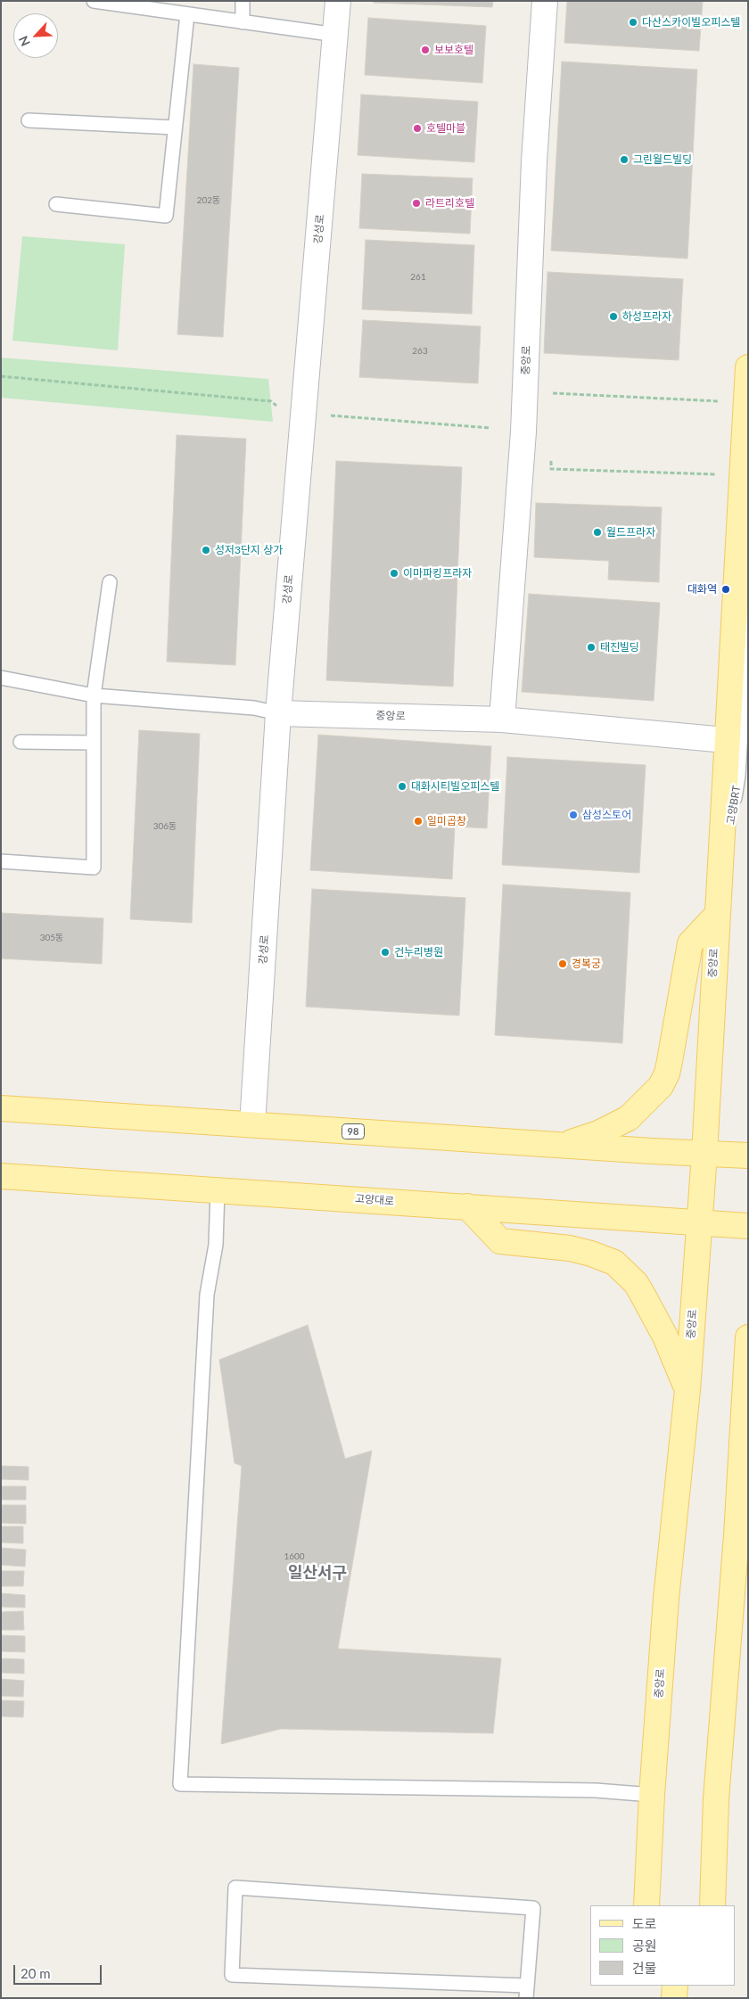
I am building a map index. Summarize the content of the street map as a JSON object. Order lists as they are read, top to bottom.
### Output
{
  "streets": {
    "main road": ["중앙로", "98", "고양대로"],
    "street": ["강성로"],
    "lane": ["고양BRT"]
  },
  "crossings": [
    ["강성로", "중앙로"],
    ["강성로", "98"],
    ["중앙로", "고양BRT"],
    ["중앙로", "98"],
    ["중앙로", "고양대로"]
  ],
  "districts": ["일산서구"],
  "places": [
    "다산스카이빌오피스텔",
    "보보호텔",
    "호텔마블",
    "그린월드빌딩",
    "라트리호텔",
    "하성프라자",
    "월드프라자",
    "성저3단지 상가",
    "이마파킹프라자",
    "대화역",
    "태진빌딩",
    "대화시티빌오피스텔",
    "삼성스토어",
    "일미곱창",
    "건누리병원",
    "경복궁"
  ],
  "house_numbers": [
    "202동",
    "261",
    "263",
    "306동",
    "305동",
    "1600"
  ],
  "legend": ["도로", "공원", "건물"],
  "scale_bar": "20 m",
  "north": "bottom left"
}
